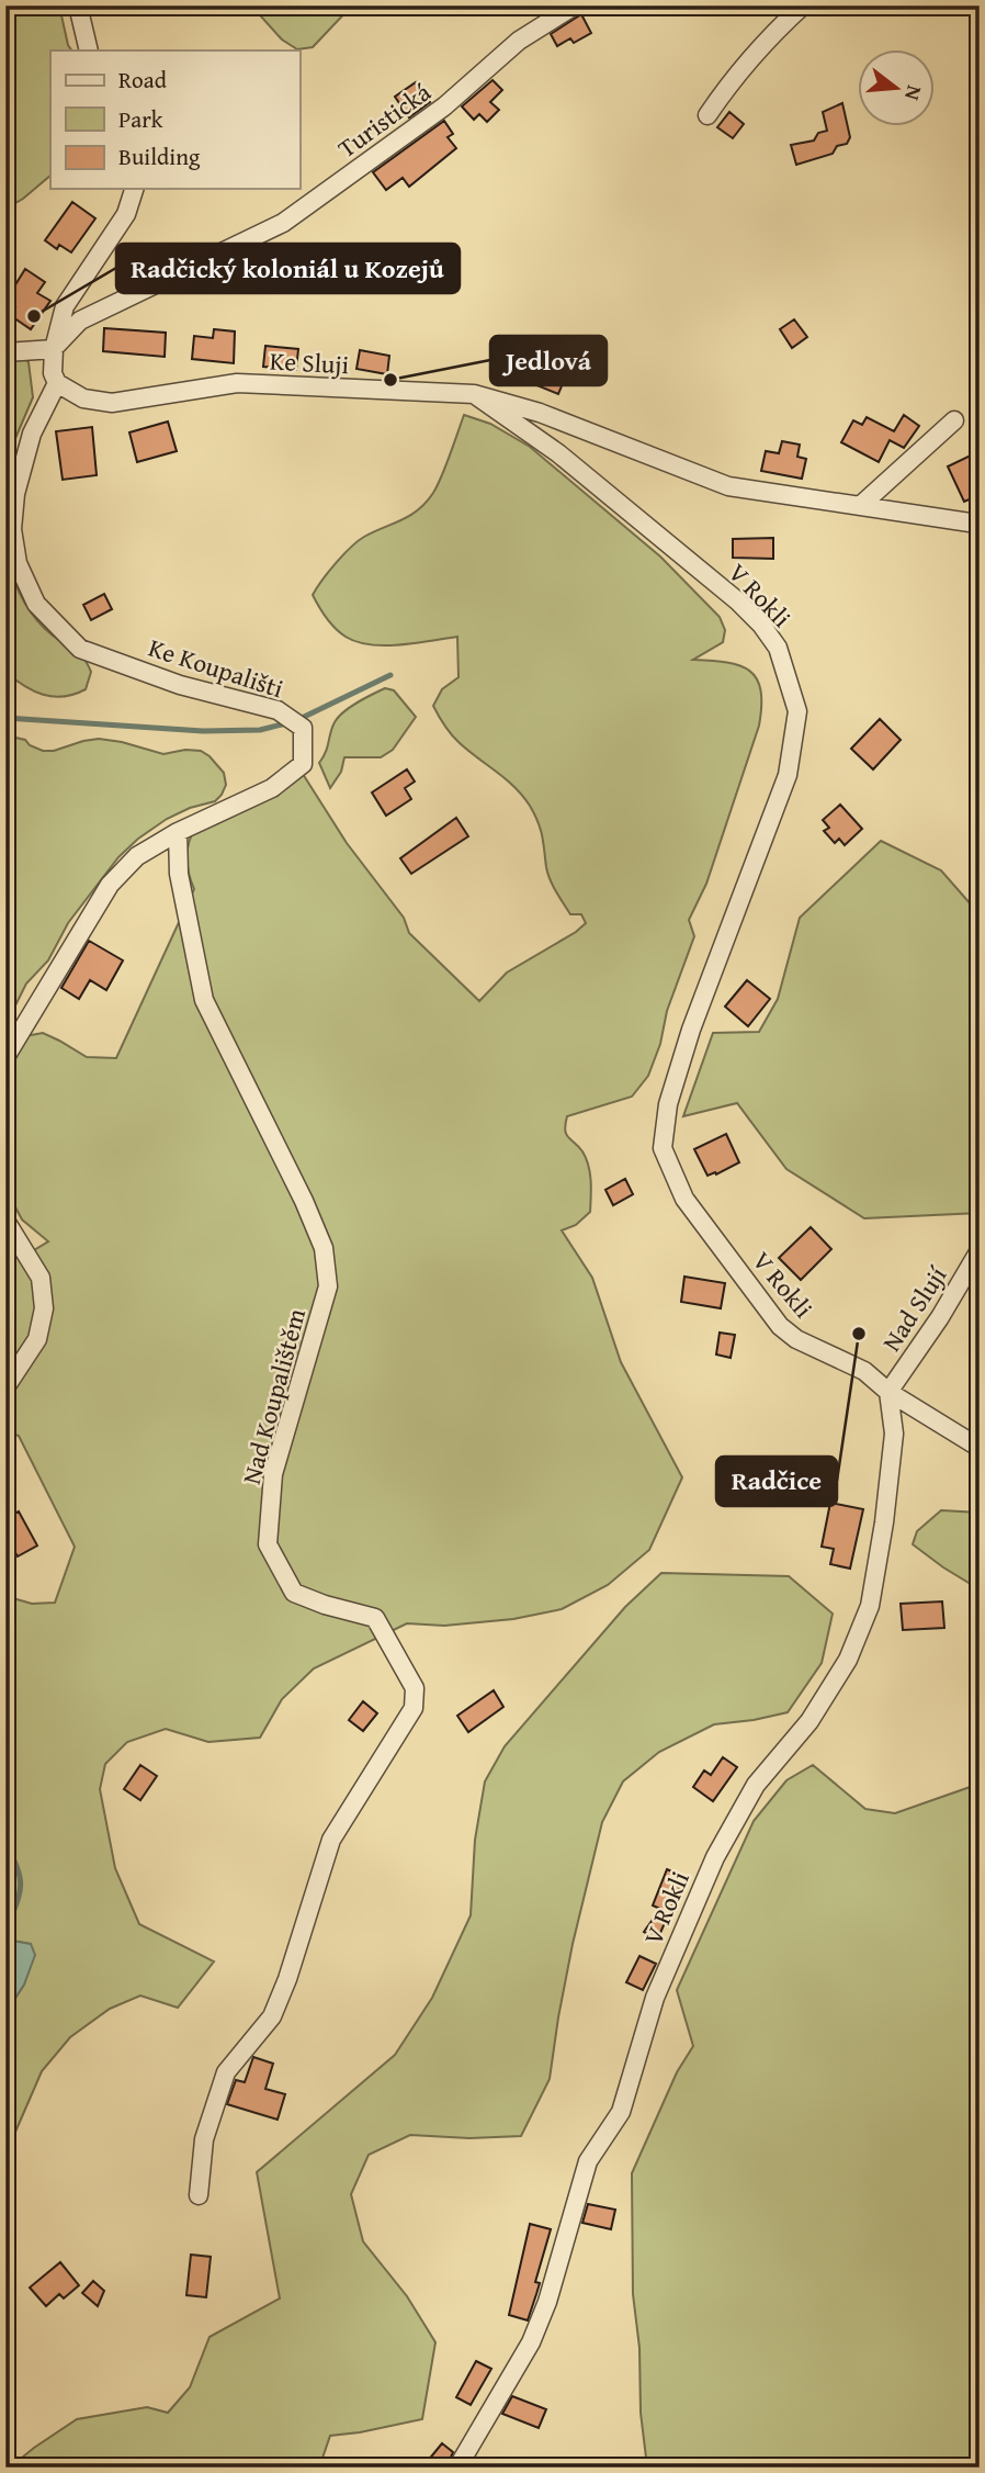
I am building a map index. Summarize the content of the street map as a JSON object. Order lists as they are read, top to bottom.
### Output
{
  "streets": {
    "street": [
      "Turistická",
      "Ke Sluji",
      "V Rokli",
      "Ke Koupališti",
      "Nad Slují",
      "Nad Koupalištěm"
    ]
  },
  "crossings": [
    ["Ke Sluji", "V Rokli"],
    ["Ke Sluji", "Ke Koupališti"],
    ["V Rokli", "Nad Slují"],
    ["Ke Koupališti", "Nad Koupalištěm"]
  ],
  "places": ["Radčický koloniál u Kozejů", "Jedlová", "Radčice"],
  "legend": ["Road", "Park", "Building"],
  "north": "right"
}
